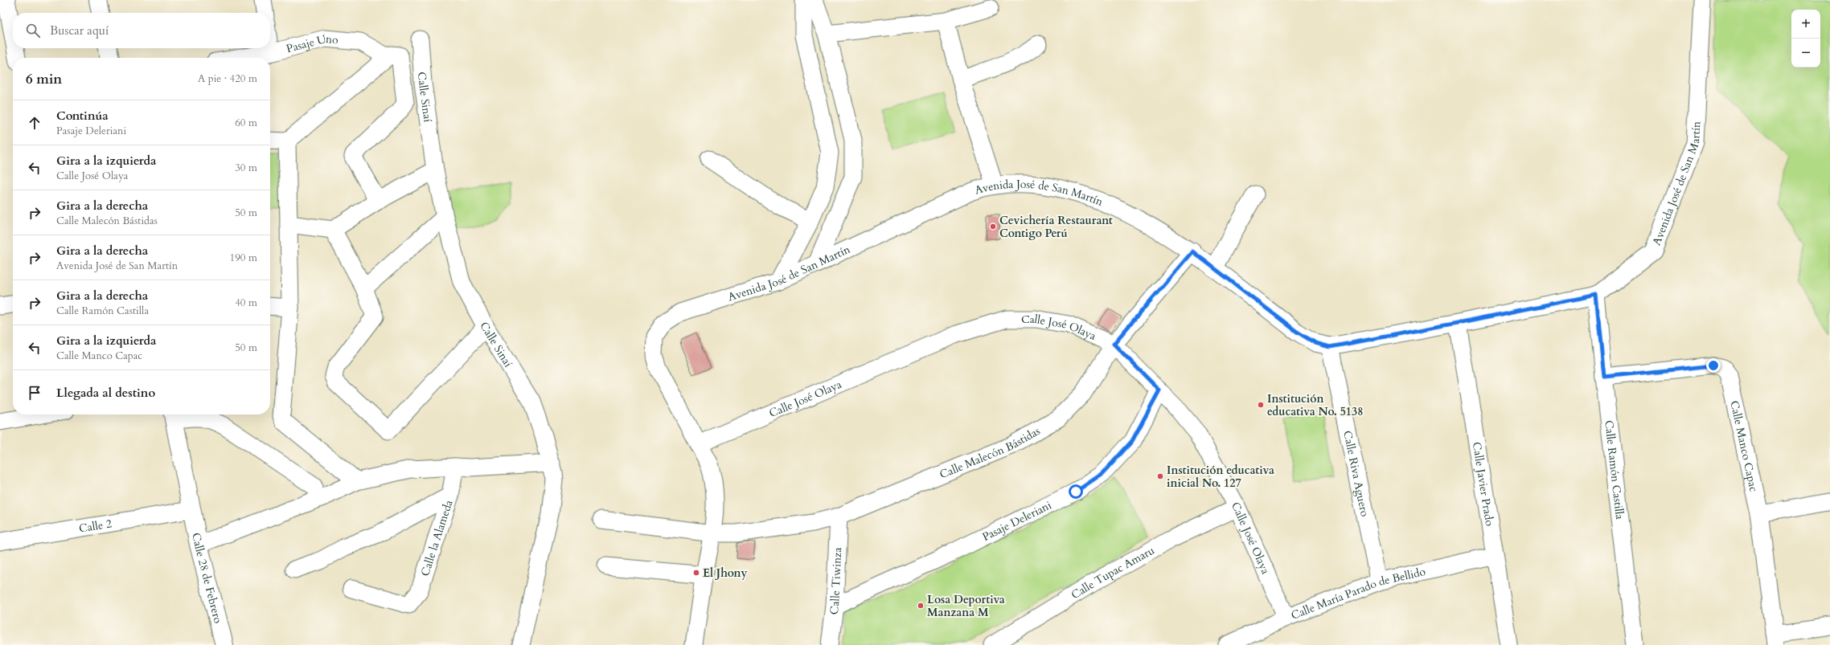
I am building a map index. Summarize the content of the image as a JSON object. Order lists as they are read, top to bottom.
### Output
{
  "streets": {
    "street": [
      "Pasaje Uno",
      "Calle Sinaí",
      "Avenida José de San Martín",
      "Calle José Olaya",
      "Calle Manco Capac",
      "Calle Malecón Bástidas",
      "Calle Ramón Castilla",
      "Calle Riva Aguero",
      "Calle Javier Prado",
      "Pasaje Deleriani",
      "Calle 2",
      "Calle la Alameda",
      "Calle Tupac Amaru",
      "Calle 28 de Febrero",
      "Calle Tiwinza",
      "Calle María Parado de Bellido"
    ]
  },
  "crossings": [
    ["Avenida José de San Martín", "Calle José Olaya"],
    ["Avenida José de San Martín", "Calle Malecón Bástidas"],
    ["Avenida José de San Martín", "Calle Ramón Castilla"],
    ["Avenida José de San Martín", "Calle Riva Aguero"],
    ["Avenida José de San Martín", "Calle Javier Prado"],
    ["Calle José Olaya", "Calle Malecón Bástidas"],
    ["Calle José Olaya", "Pasaje Deleriani"],
    ["Calle José Olaya", "Calle Tupac Amaru"],
    ["Calle José Olaya", "Calle María Parado de Bellido"],
    ["Calle Manco Capac", "Calle Ramón Castilla"],
    ["Calle Malecón Bástidas", "Calle Tiwinza"],
    ["Calle Riva Aguero", "Calle María Parado de Bellido"],
    ["Calle Javier Prado", "Calle María Parado de Bellido"],
    ["Pasaje Deleriani", "Calle Tiwinza"],
    ["Calle 2", "Calle 28 de Febrero"]
  ],
  "places": [
    "Cevichería Restaurant Contigo Perú",
    "Institución educativa No. 5138",
    "Institución educativa inicial No. 127",
    "El Jhony",
    "Losa Deportiva Manzana M"
  ],
  "page": {
    "map_buttons": ["+", "−"],
    "search": "Buscar aquí",
    "heading": ["6 min", "A pie · 420 m"],
    "list": [
      ["Continúa", "Pasaje Deleriani", "60 m"],
      ["Gira a la izquierda", "Calle José Olaya", "30 m"],
      ["Gira a la derecha", "Calle Malecón Bástidas", "50 m"],
      ["Gira a la derecha", "Avenida José de San Martín", "190 m"],
      ["Gira a la derecha", "Calle Ramón Castilla", "40 m"],
      ["Gira a la izquierda", "Calle Manco Capac", "50 m"],
      "Llegada al destino"
    ]
  }
}
